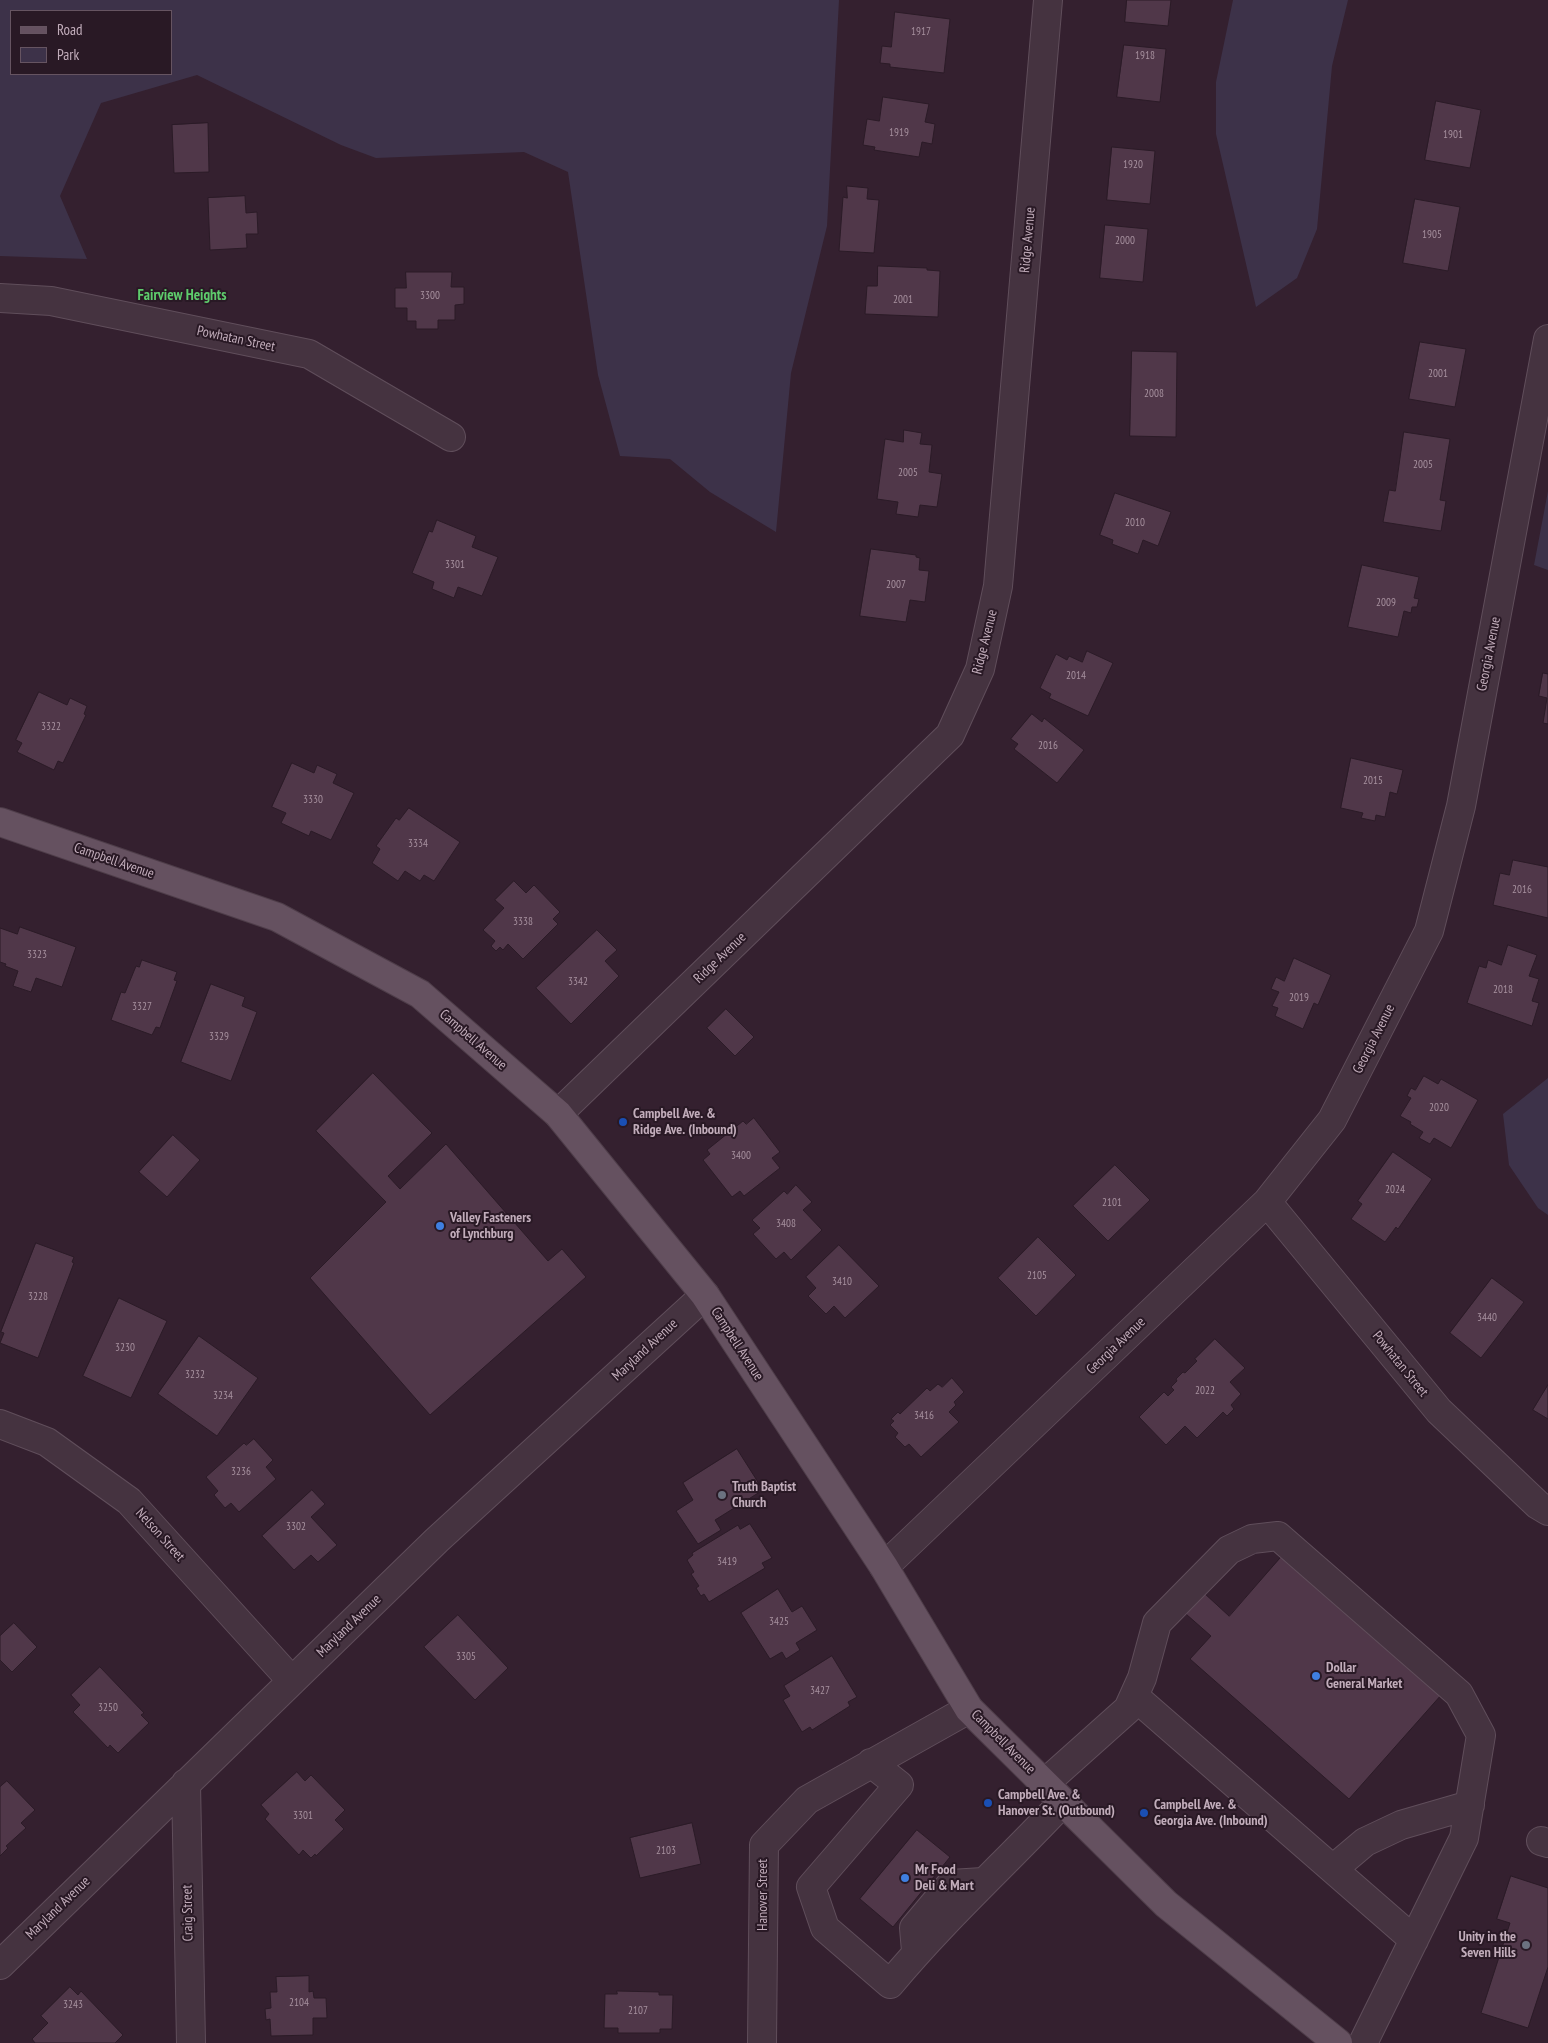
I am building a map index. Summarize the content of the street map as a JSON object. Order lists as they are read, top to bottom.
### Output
{
  "streets": {
    "main road": ["Campbell Avenue"],
    "street": [
      "Ridge Avenue",
      "Powhatan Street",
      "Georgia Avenue",
      "Maryland Avenue",
      "Nelson Street",
      "Hanover Street",
      "Craig Street"
    ]
  },
  "crossings": [
    ["Ridge Avenue", "Campbell Avenue"],
    ["Powhatan Street", "Georgia Avenue"],
    ["Georgia Avenue", "Campbell Avenue"],
    ["Campbell Avenue", "Maryland Avenue"],
    ["Campbell Avenue", "Hanover Street"],
    ["Maryland Avenue", "Nelson Street"],
    ["Maryland Avenue", "Craig Street"]
  ],
  "districts": ["Fairview Heights"],
  "places": [
    "Campbell Ave. & Ridge Ave. (Inbound)",
    "Valley Fasteners of Lynchburg",
    "Truth Baptist Church",
    "Dollar General Market",
    "Campbell Ave. & Hanover St. (Outbound)",
    "Campbell Ave. & Georgia Ave. (Inbound)",
    "Mr Food Deli & Mart",
    "Unity in the Seven Hills"
  ],
  "house_numbers": [
    "1917",
    "1918",
    "1919",
    "1901",
    "1920",
    "1905",
    "2000",
    "3300",
    "2001",
    "2001",
    "2008",
    "2005",
    "2005",
    "2010",
    "3301",
    "2007",
    "2009",
    "2014",
    "3322",
    "2016",
    "2015",
    "3330",
    "3334",
    "2016",
    "3338",
    "3323",
    "3342",
    "2018",
    "2019",
    "3327",
    "3329",
    "2020",
    "3400",
    "2024",
    "2101",
    "3408",
    "2105",
    "3410",
    "3228",
    "3440",
    "3230",
    "3232",
    "2022",
    "3234",
    "3416",
    "3236",
    "3302",
    "3419",
    "3425",
    "3305",
    "3427",
    "3250",
    "3301",
    "2103",
    "2104",
    "3243",
    "2107"
  ],
  "legend": ["Road", "Park"]
}
